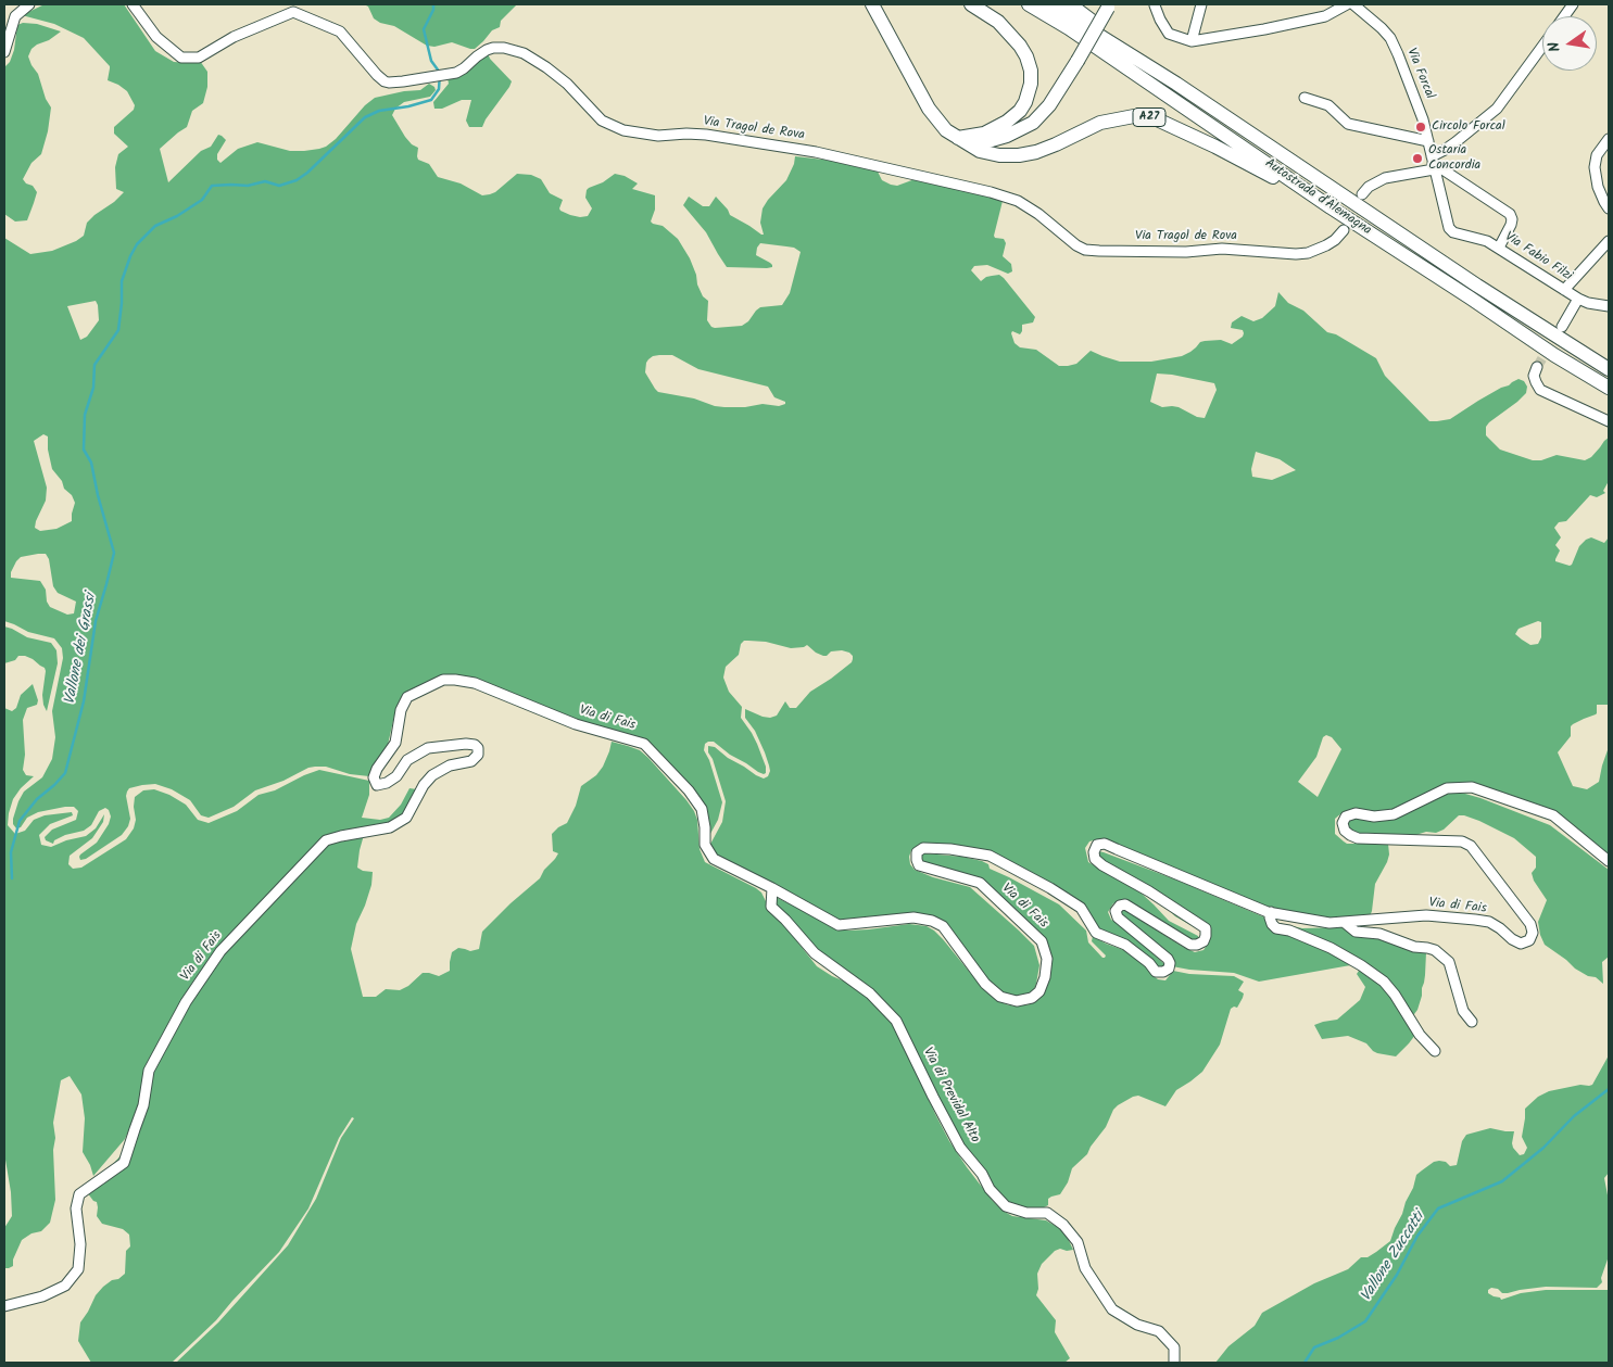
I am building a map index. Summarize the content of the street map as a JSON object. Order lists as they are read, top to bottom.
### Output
{
  "streets": {
    "highway": ["A27", "Autostrada d'Alemagna"],
    "street": [
      "Via Forcal",
      "Via Tragol de Rova",
      "Via Fabio Filzi",
      "Via di Fais",
      "Via di Previdal Alto"
    ]
  },
  "crossings": [
    ["Via Forcal", "Via Fabio Filzi"],
    ["A27", "Autostrada d'Alemagna"],
    ["Via di Fais", "Via di Previdal Alto"]
  ],
  "water": ["Vallone dei Grassi", "Vallone Zuccatti"],
  "places": ["Circolo Forcal", "Ostaria Concordia"],
  "north": "left"
}
